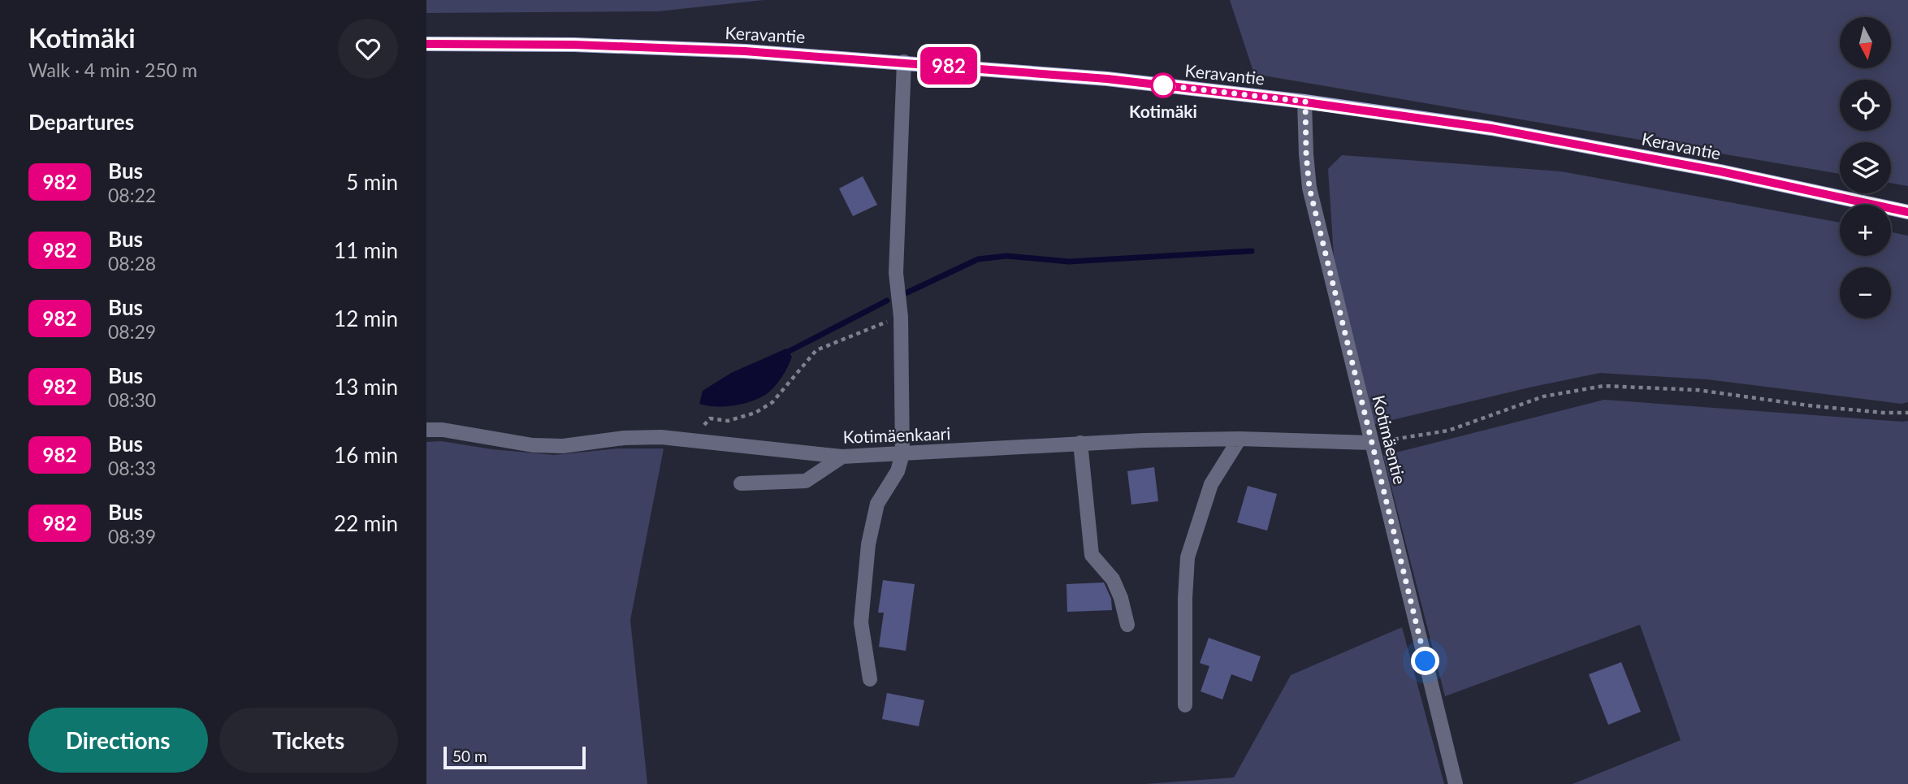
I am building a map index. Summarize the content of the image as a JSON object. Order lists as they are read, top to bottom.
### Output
{
  "streets": {
    "main road": ["Keravantie"],
    "street": ["Kotimäenkaari", "Kotimäentie"]
  },
  "crossings": [
    ["Keravantie", "Kotimäentie"],
    ["Kotimäenkaari", "Kotimäentie"]
  ],
  "places": ["Kotimäki"],
  "lines": ["bus line 982"],
  "scale_bar": "50 m",
  "north": "bottom",
  "page": {
    "heading": [
      ["Kotimäki", "Walk · 4 min · 250 m"],
      "Departures"
    ],
    "on_map": "982",
    "map_buttons": ["+", "−"],
    "list": [
      {
        "mark": "982",
        "name": "Bus",
        "note": "08:22",
        "value": "5 min"
      },
      {
        "mark": "982",
        "name": "Bus",
        "note": "08:28",
        "value": "11 min"
      },
      {
        "mark": "982",
        "name": "Bus",
        "note": "08:29",
        "value": "12 min"
      },
      {
        "mark": "982",
        "name": "Bus",
        "note": "08:30",
        "value": "13 min"
      },
      {
        "mark": "982",
        "name": "Bus",
        "note": "08:33",
        "value": "16 min"
      },
      {
        "mark": "982",
        "name": "Bus",
        "note": "08:39",
        "value": "22 min"
      }
    ],
    "buttons": ["Directions", "Tickets"],
    "scale": "50 m"
  }
}
